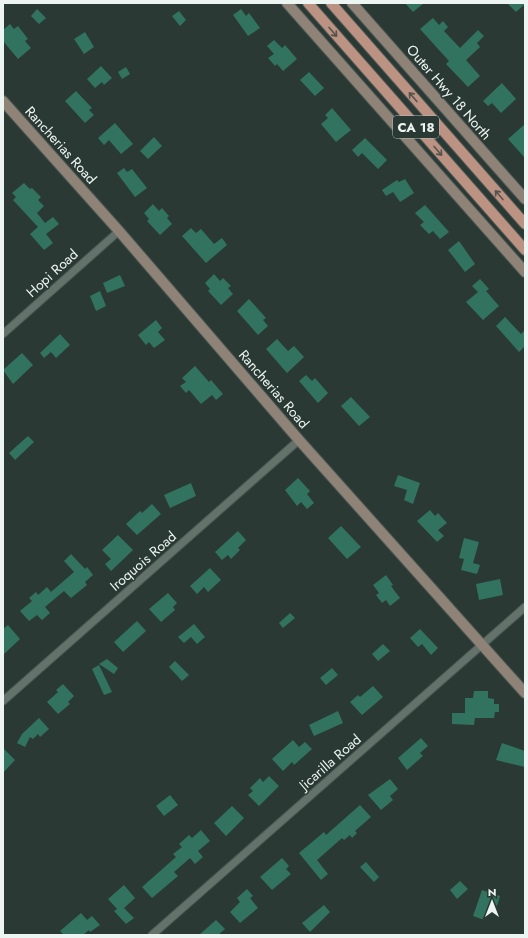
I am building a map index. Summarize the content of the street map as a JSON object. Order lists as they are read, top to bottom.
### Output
{
  "streets": {
    "main road": ["CA 18"],
    "street": [
      "Outer Hwy 18 North",
      "Rancherias Road",
      "Hopi Road",
      "Iroquois Road",
      "Jicarilla Road"
    ]
  },
  "crossings": [
    ["Rancherias Road", "Hopi Road"],
    ["Rancherias Road", "Iroquois Road"],
    ["Rancherias Road", "Jicarilla Road"]
  ],
  "north": "top"
}
